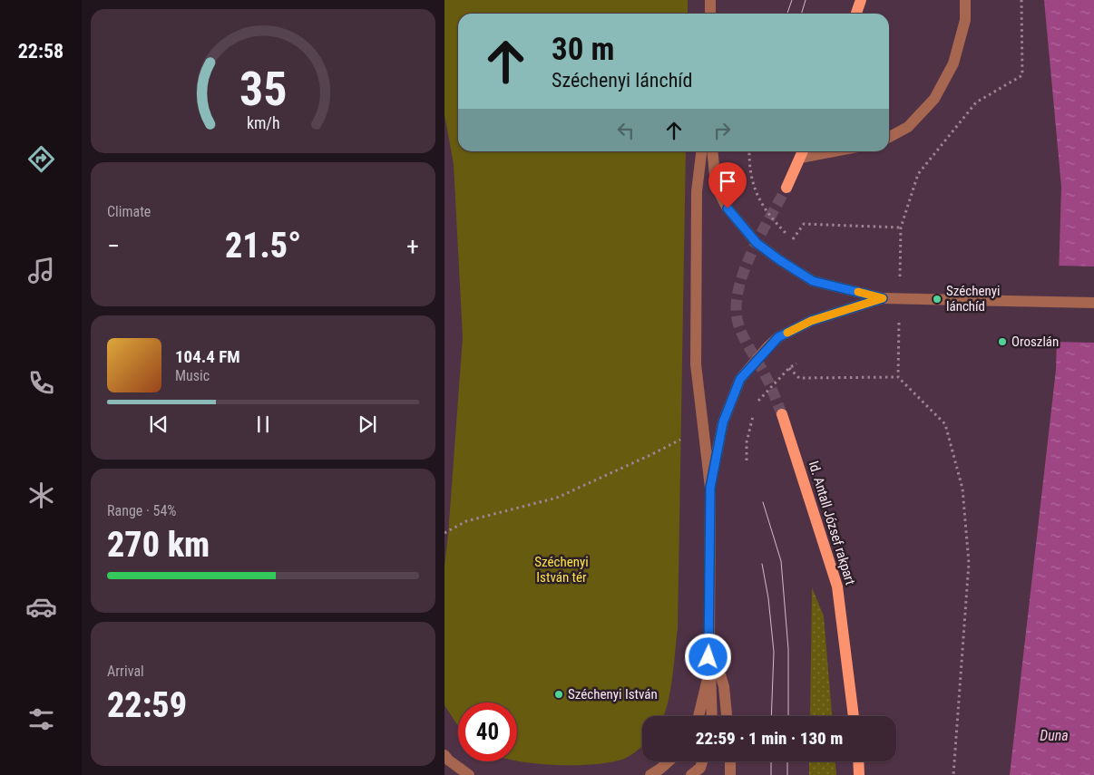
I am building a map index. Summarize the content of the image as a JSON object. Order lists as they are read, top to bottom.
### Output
{
  "streets": {
    "main road": ["Id. Antall József rakpart"]
  },
  "water": ["Duna"],
  "parks": ["Széchenyi István tér"],
  "places": ["Széchenyi lánchíd", "Oroszlán", "Széchenyi István"],
  "page": {
    "tabs": "22:58",
    "turn": ["30 m", "Széchenyi lánchíd"],
    "tile": [
      "Climate",
      ["Range · 54%", "270 km"],
      ["Arrival", "22:59"]
    ],
    "heat": ["−", "21.5°", "+"],
    "song": ["104.4 FM", "Music"],
    "limit": "40",
    "trip": "22:59 · 1 min · 130 m",
    "gauge": ["35", "km/h"]
  }
}
